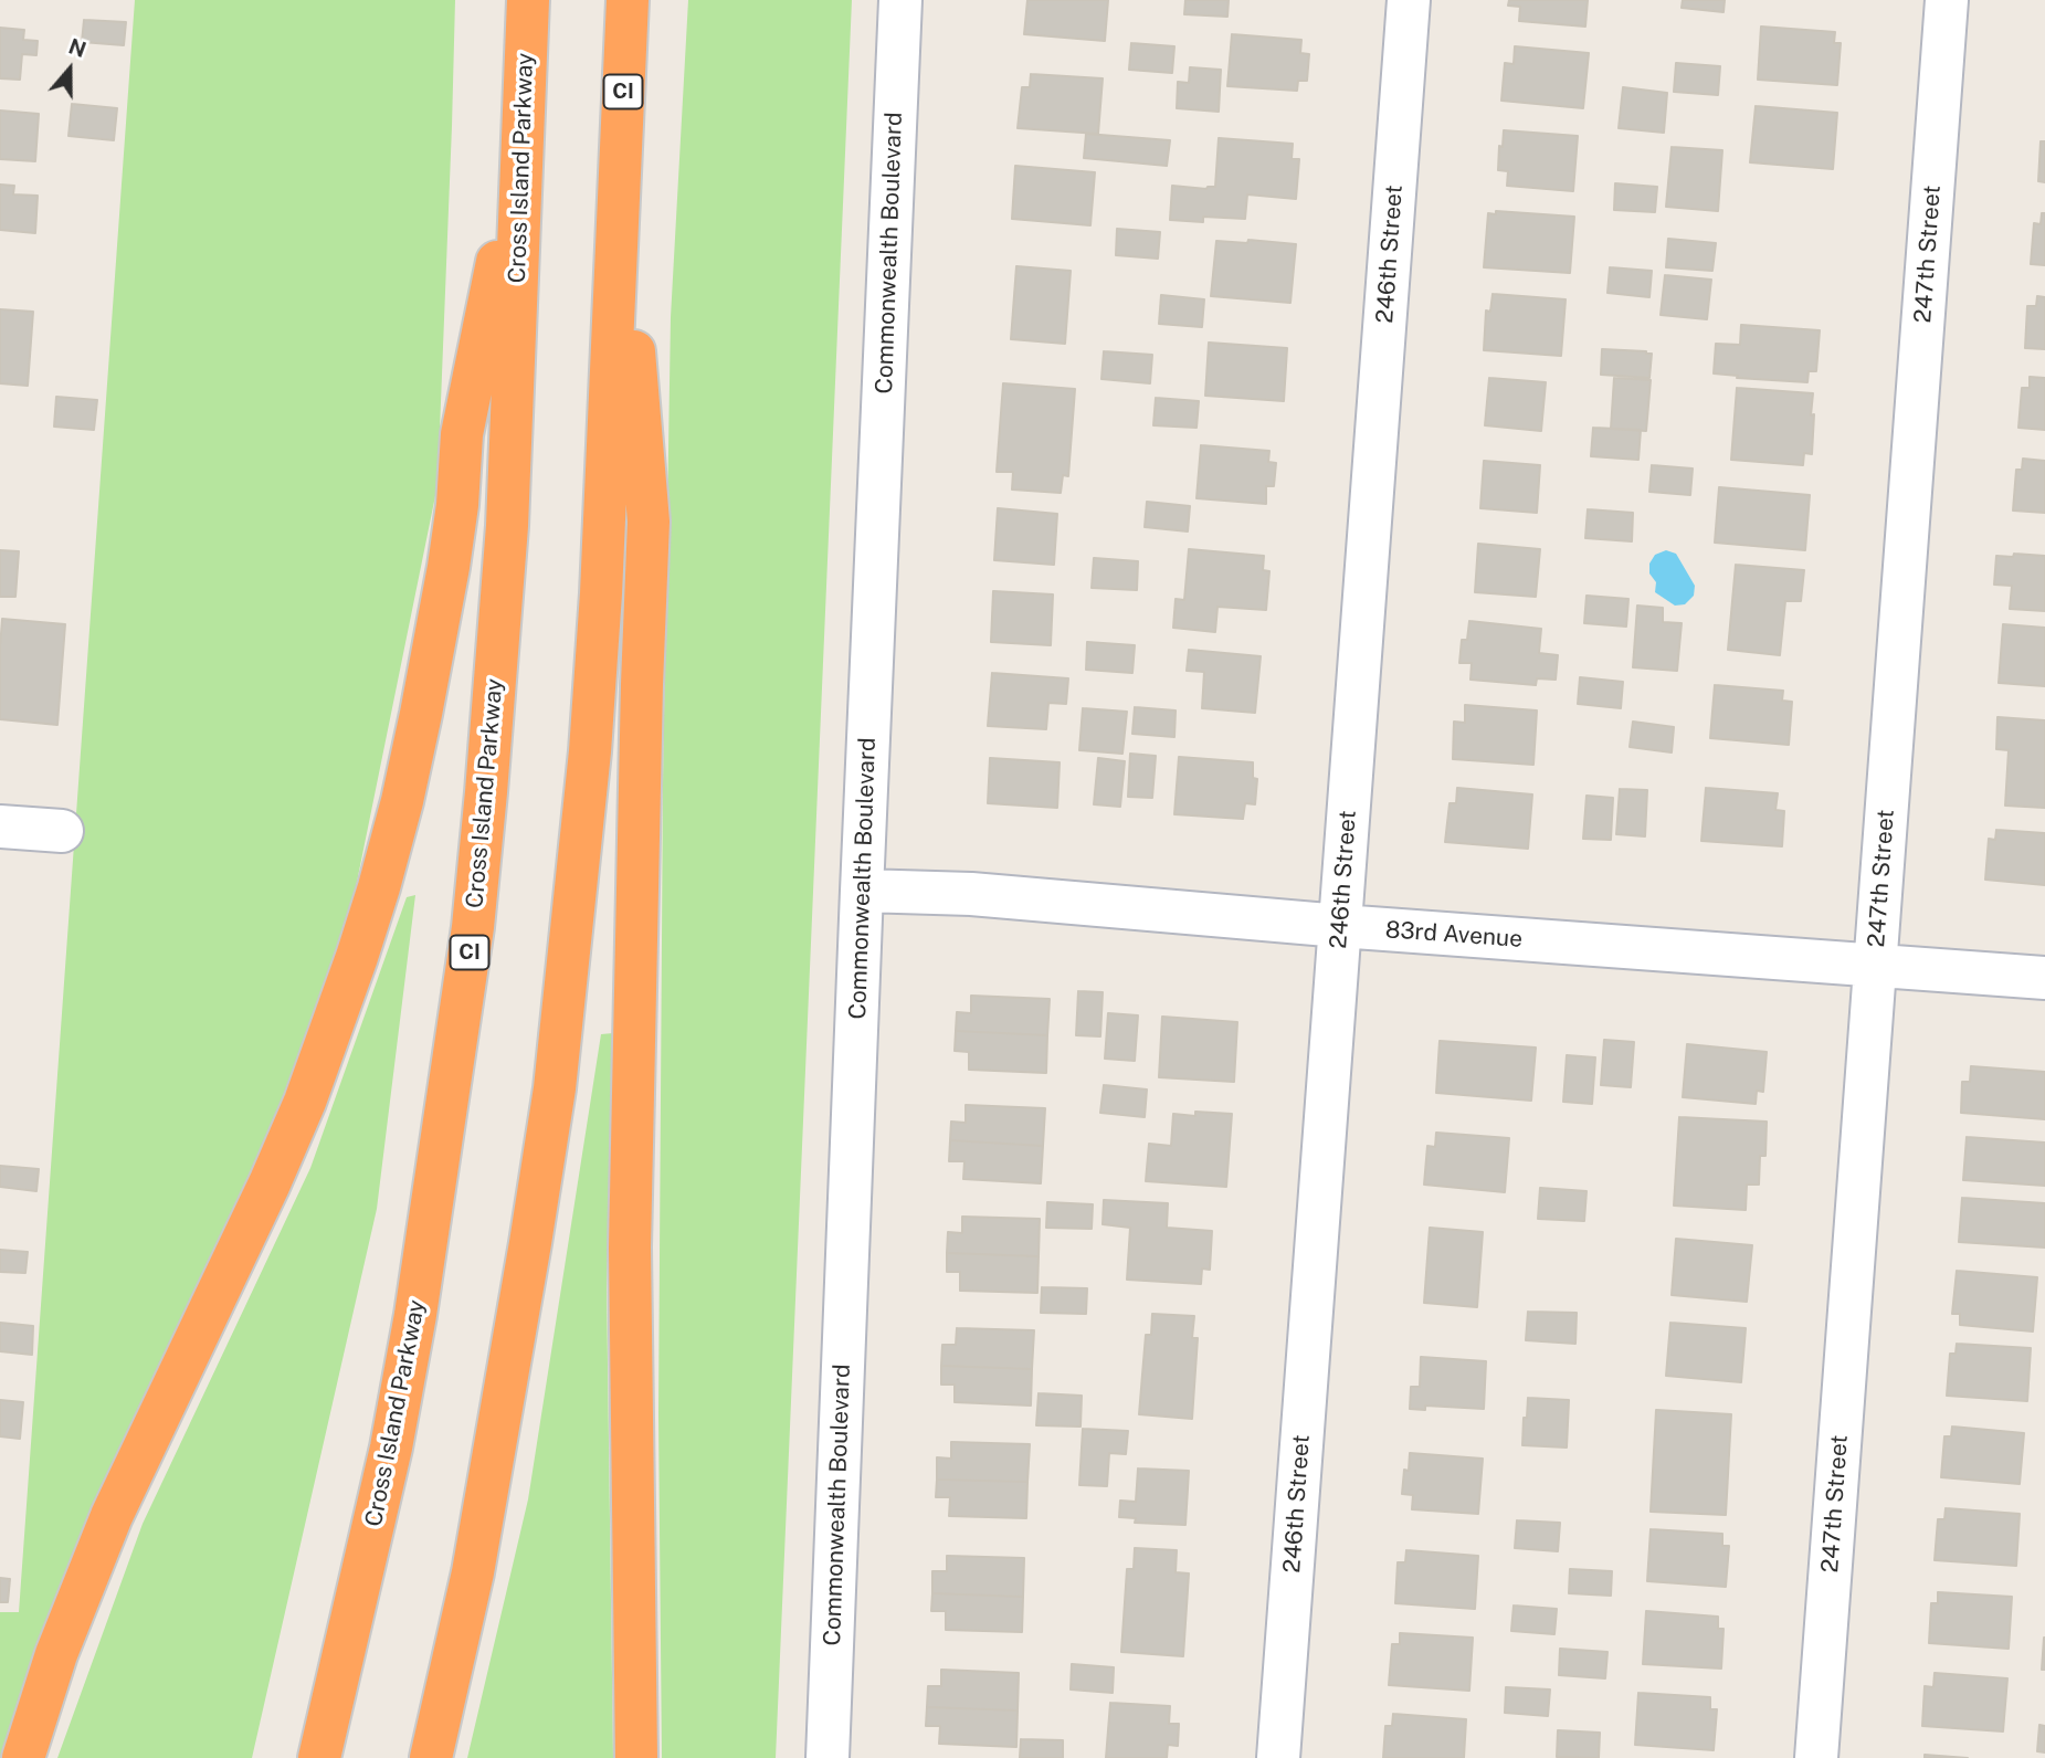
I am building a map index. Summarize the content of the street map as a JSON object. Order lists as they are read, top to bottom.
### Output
{
  "streets": {
    "highway": ["CI", "Cross Island Parkway"],
    "street": [
      "Commonwealth Boulevard",
      "246th Street",
      "247th Street",
      "83rd Avenue"
    ]
  },
  "crossings": [
    ["Commonwealth Boulevard", "83rd Avenue"],
    ["246th Street", "83rd Avenue"],
    ["247th Street", "83rd Avenue"]
  ],
  "north": "top"
}
